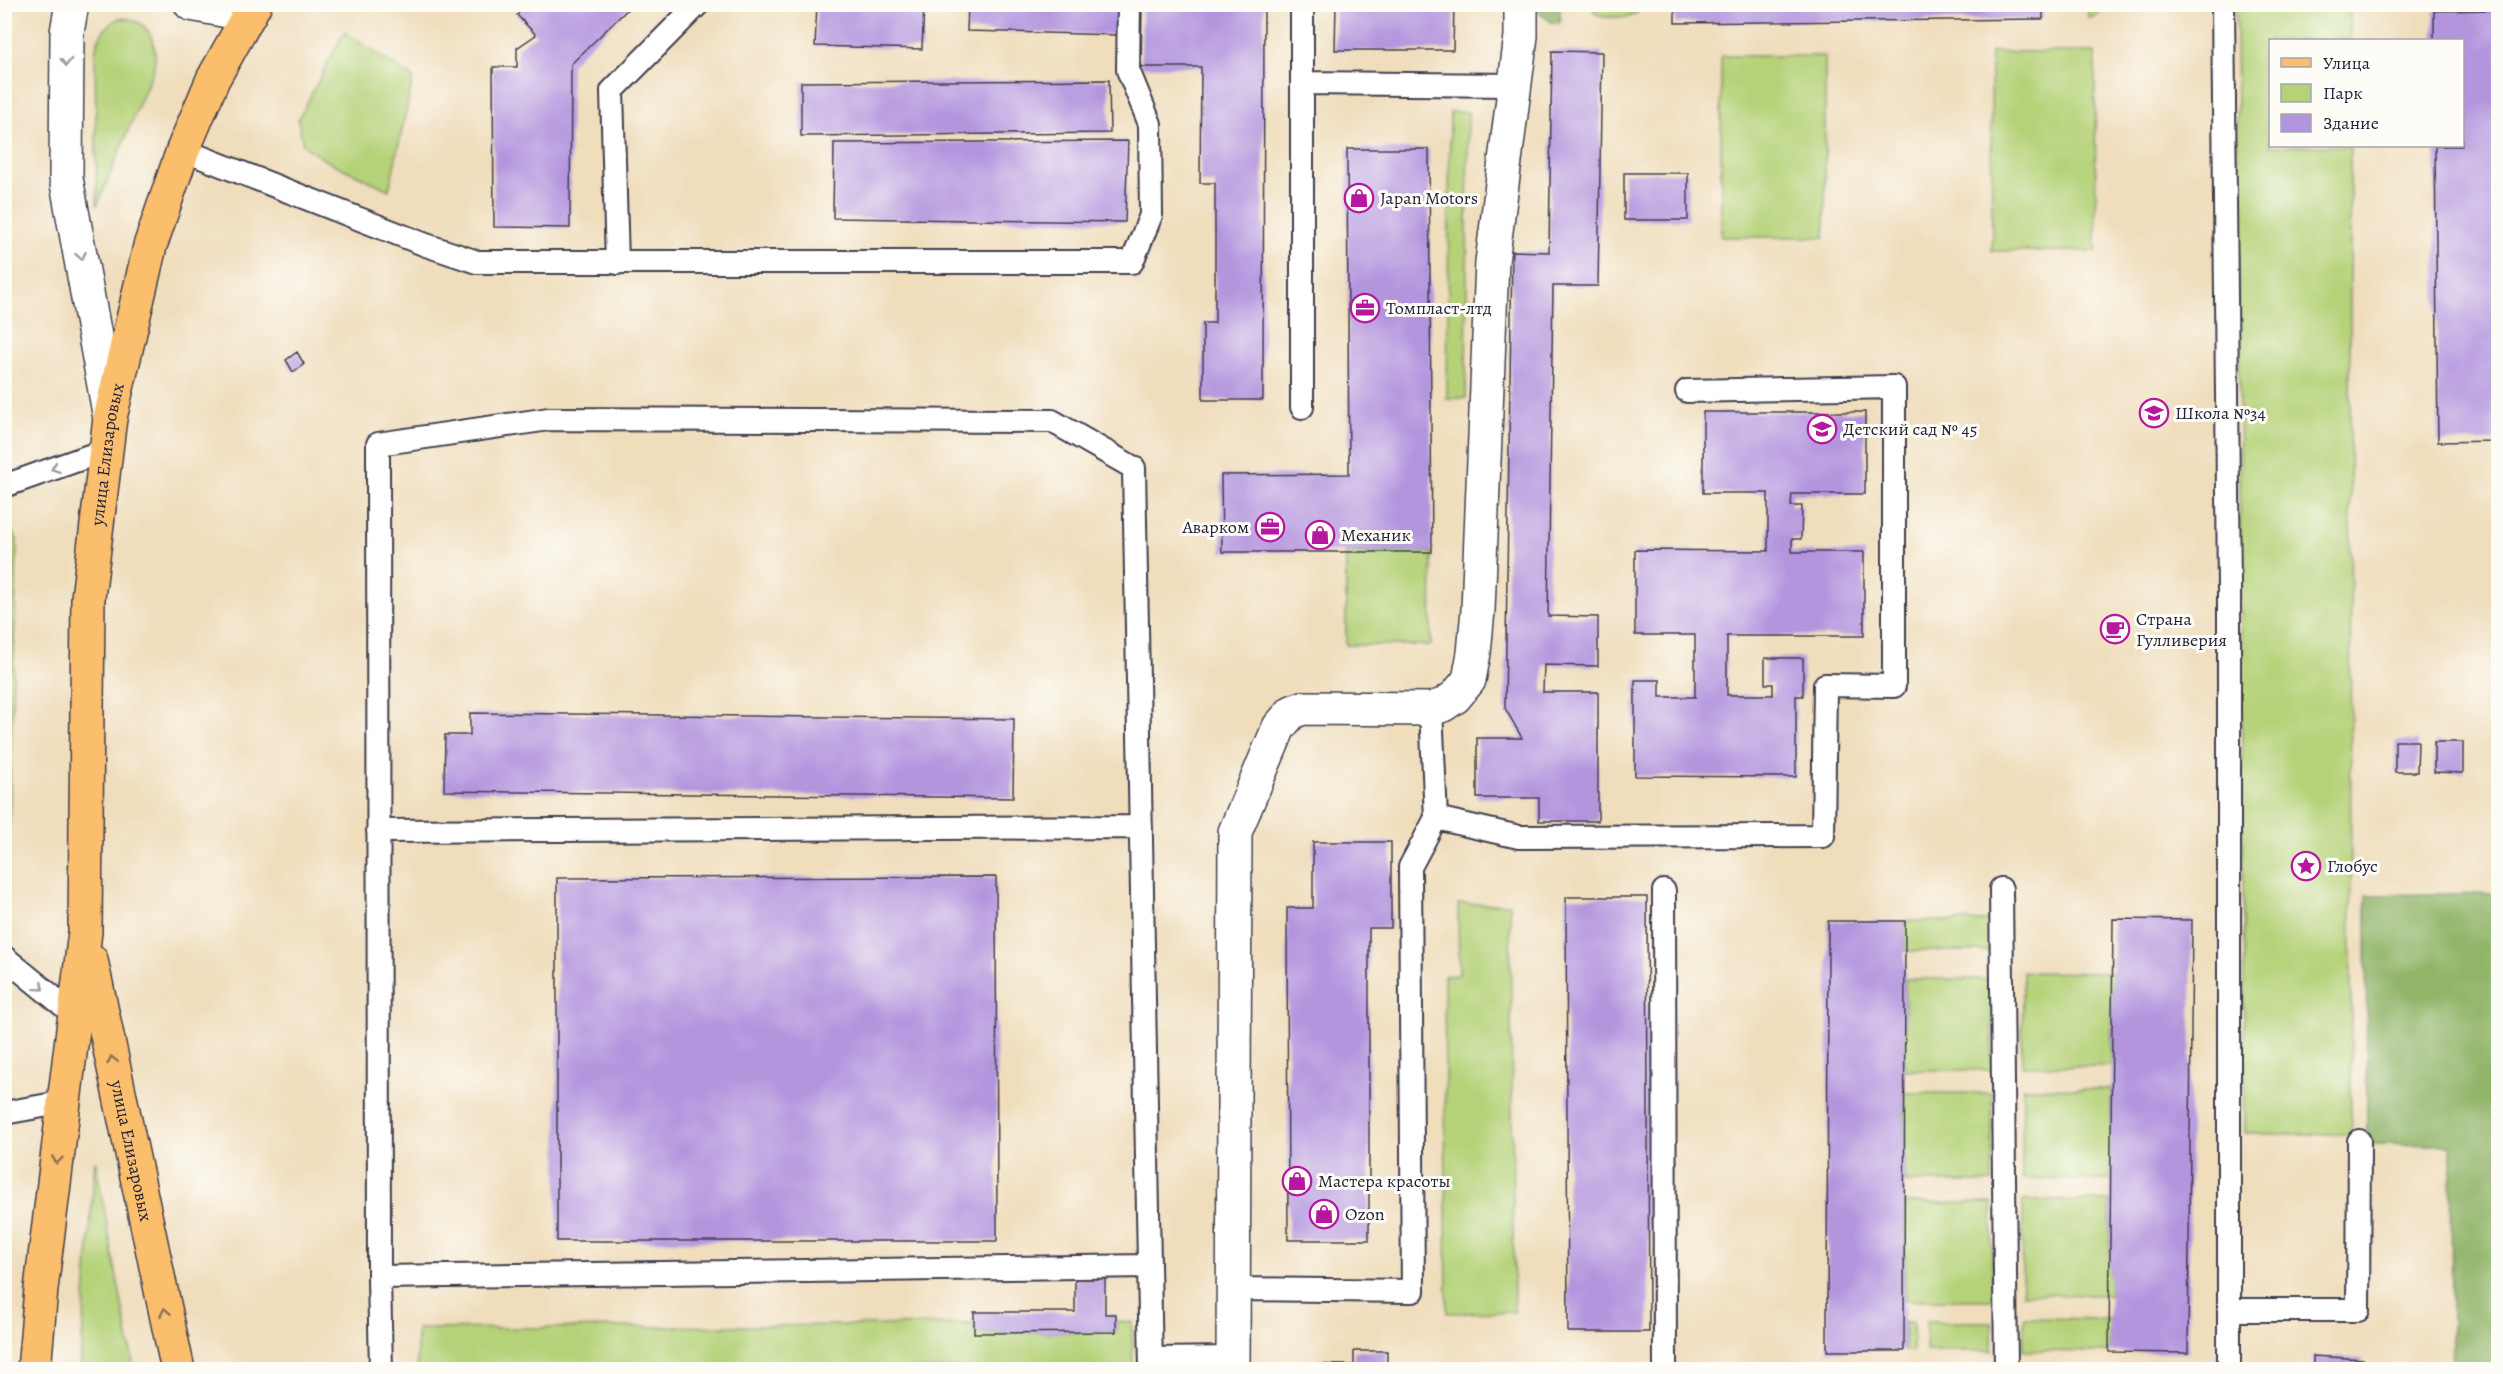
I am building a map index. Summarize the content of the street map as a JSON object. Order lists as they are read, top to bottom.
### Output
{
  "streets": {
    "main road": ["улица Елизаровых"]
  },
  "places": {
    "shop": [
      "Japan Motors",
      "Механик",
      "Мастера красоты",
      "Ozon"
    ],
    "office": ["Томпласт-лтд", "Аварком"],
    "school or university": ["Школа №34", "Детский сад № 45"],
    "cafe": ["Страна Гулливерия"],
    "place": ["Глобус"]
  },
  "legend": ["Улица", "Парк", "Здание"]
}
